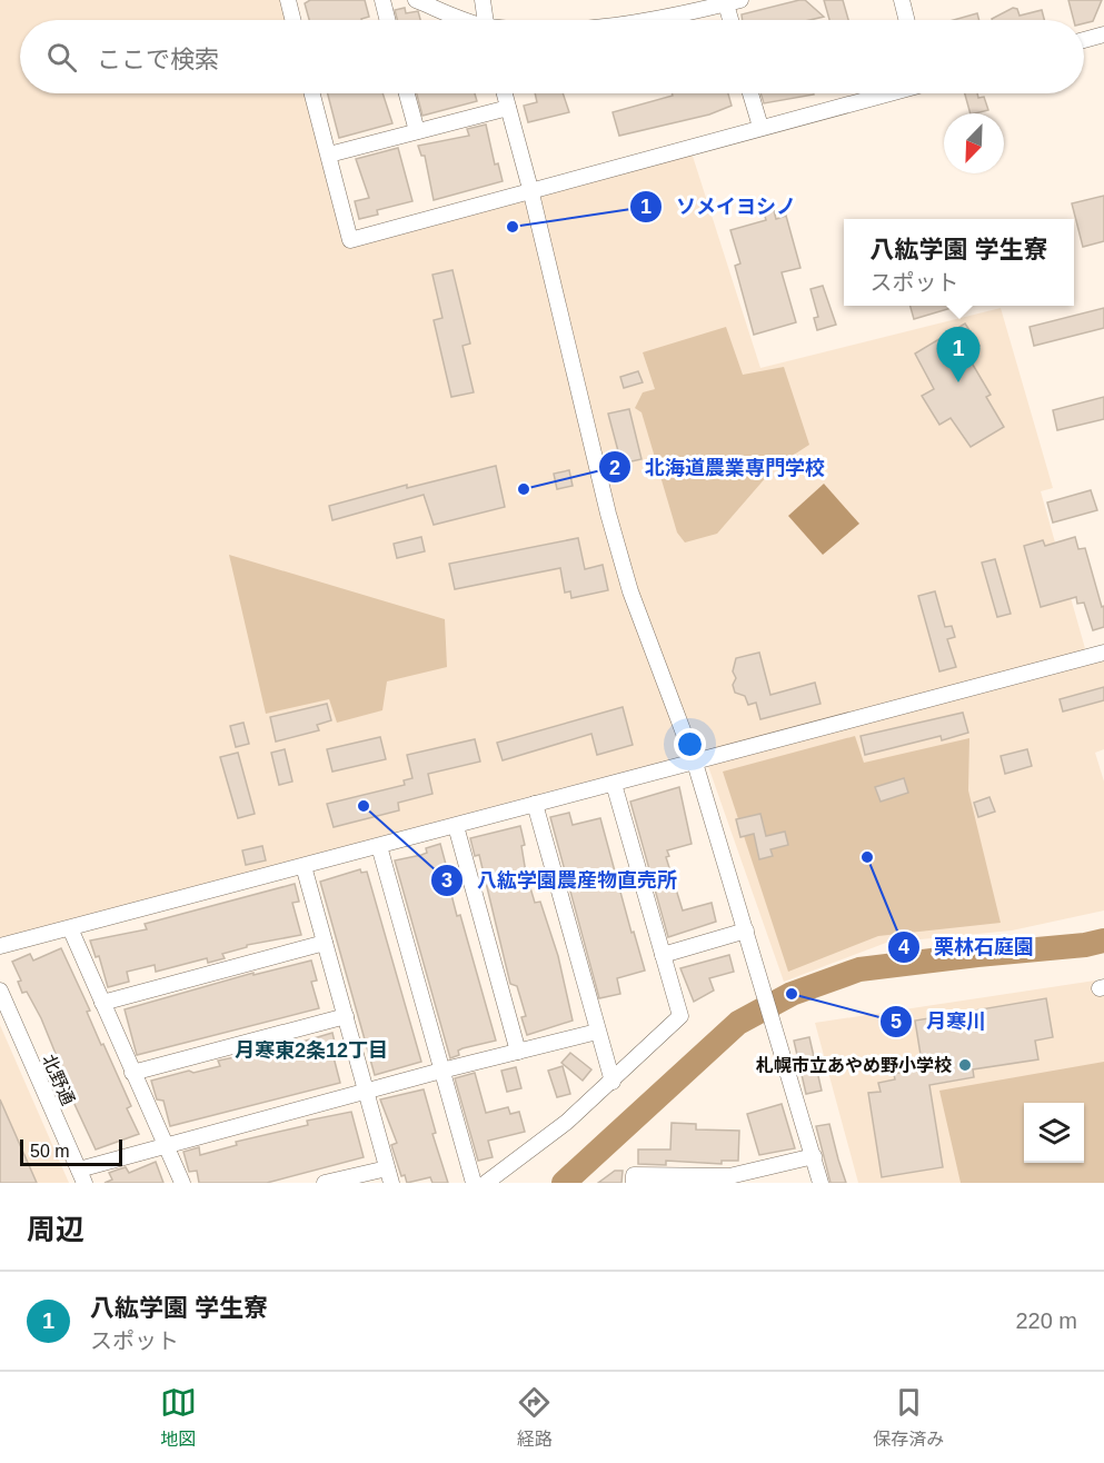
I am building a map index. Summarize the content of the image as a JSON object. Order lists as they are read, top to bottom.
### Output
{
  "streets": {
    "street": ["北野通"]
  },
  "districts": ["月寒東2条12丁目"],
  "places": [
    "ソメイヨシノ",
    "北海道農業専門学校",
    "八紘学園農産物直売所",
    "栗林石庭園",
    "月寒川",
    "札幌市立あやめ野小学校"
  ],
  "scale_bar": "50 m",
  "north": "bottom left",
  "page": {
    "search": "ここで検索",
    "popup": ["八紘学園 学生寮", "スポット"],
    "pins": "1",
    "scale": "50 m",
    "heading": "周辺",
    "list": [
      {
        "mark": "1",
        "name": "八紘学園 学生寮",
        "note": "スポット",
        "value": "220 m"
      }
    ],
    "nav": ["地図", "経路", "保存済み"]
  }
}
